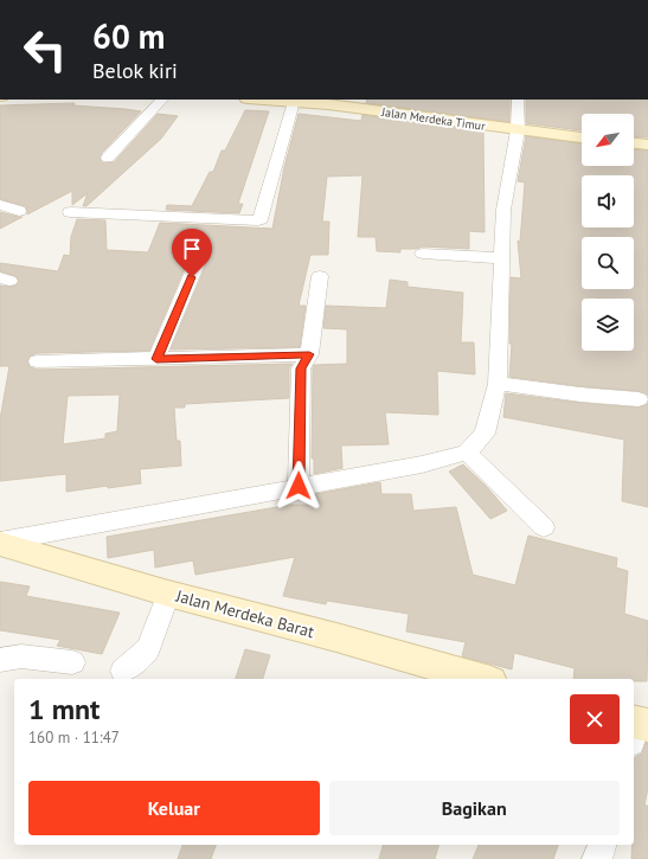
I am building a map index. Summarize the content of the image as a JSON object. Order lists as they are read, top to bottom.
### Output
{
  "streets": {
    "main road": ["Jalan Merdeka Timur", "Jalan Merdeka Barat"]
  },
  "north": "bottom left",
  "page": {
    "turn": ["60 m", "Belok kiri"],
    "heading": ["1 mnt", "160 m · 11:47"],
    "buttons": ["Keluar", "Bagikan"]
  }
}
